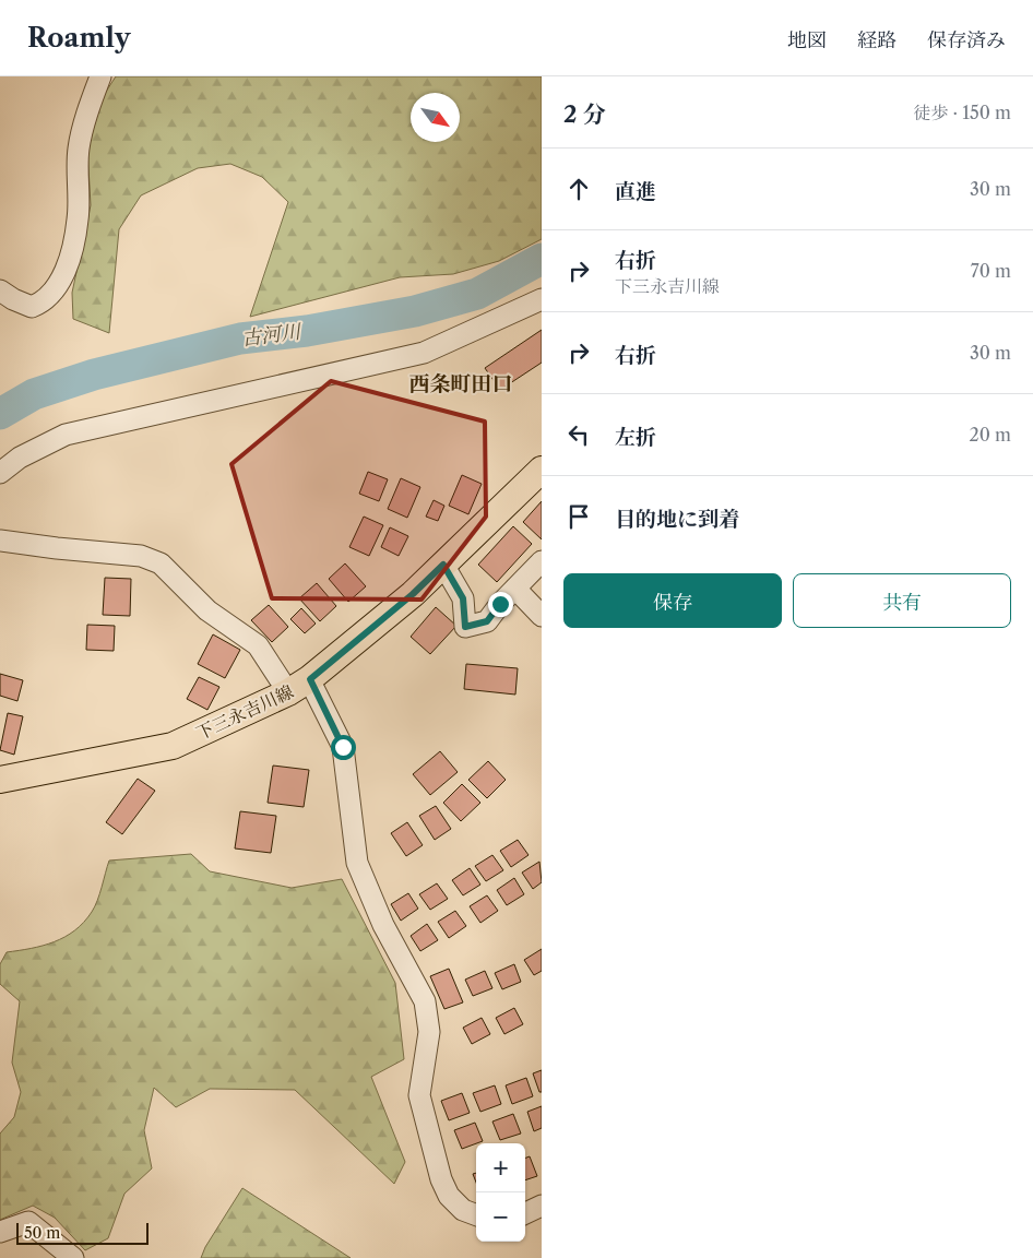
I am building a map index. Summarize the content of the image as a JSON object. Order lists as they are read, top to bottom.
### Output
{
  "streets": {
    "main road": ["下三永吉川線"]
  },
  "districts": ["西条町田口"],
  "water": ["古河川"],
  "scale_bar": "50 m",
  "north": "bottom right",
  "page": {
    "header": "Roamly",
    "nav": ["地図", "経路", "保存済み"],
    "heading": ["2 分", "徒歩 · 150 m"],
    "list": [
      ["直進", "30 m"],
      ["右折", "下三永吉川線", "70 m"],
      ["右折", "30 m"],
      ["左折", "20 m"],
      "目的地に到着"
    ],
    "buttons": ["保存", "共有"],
    "map_buttons": ["+", "−"],
    "scale": "50 m"
  }
}
